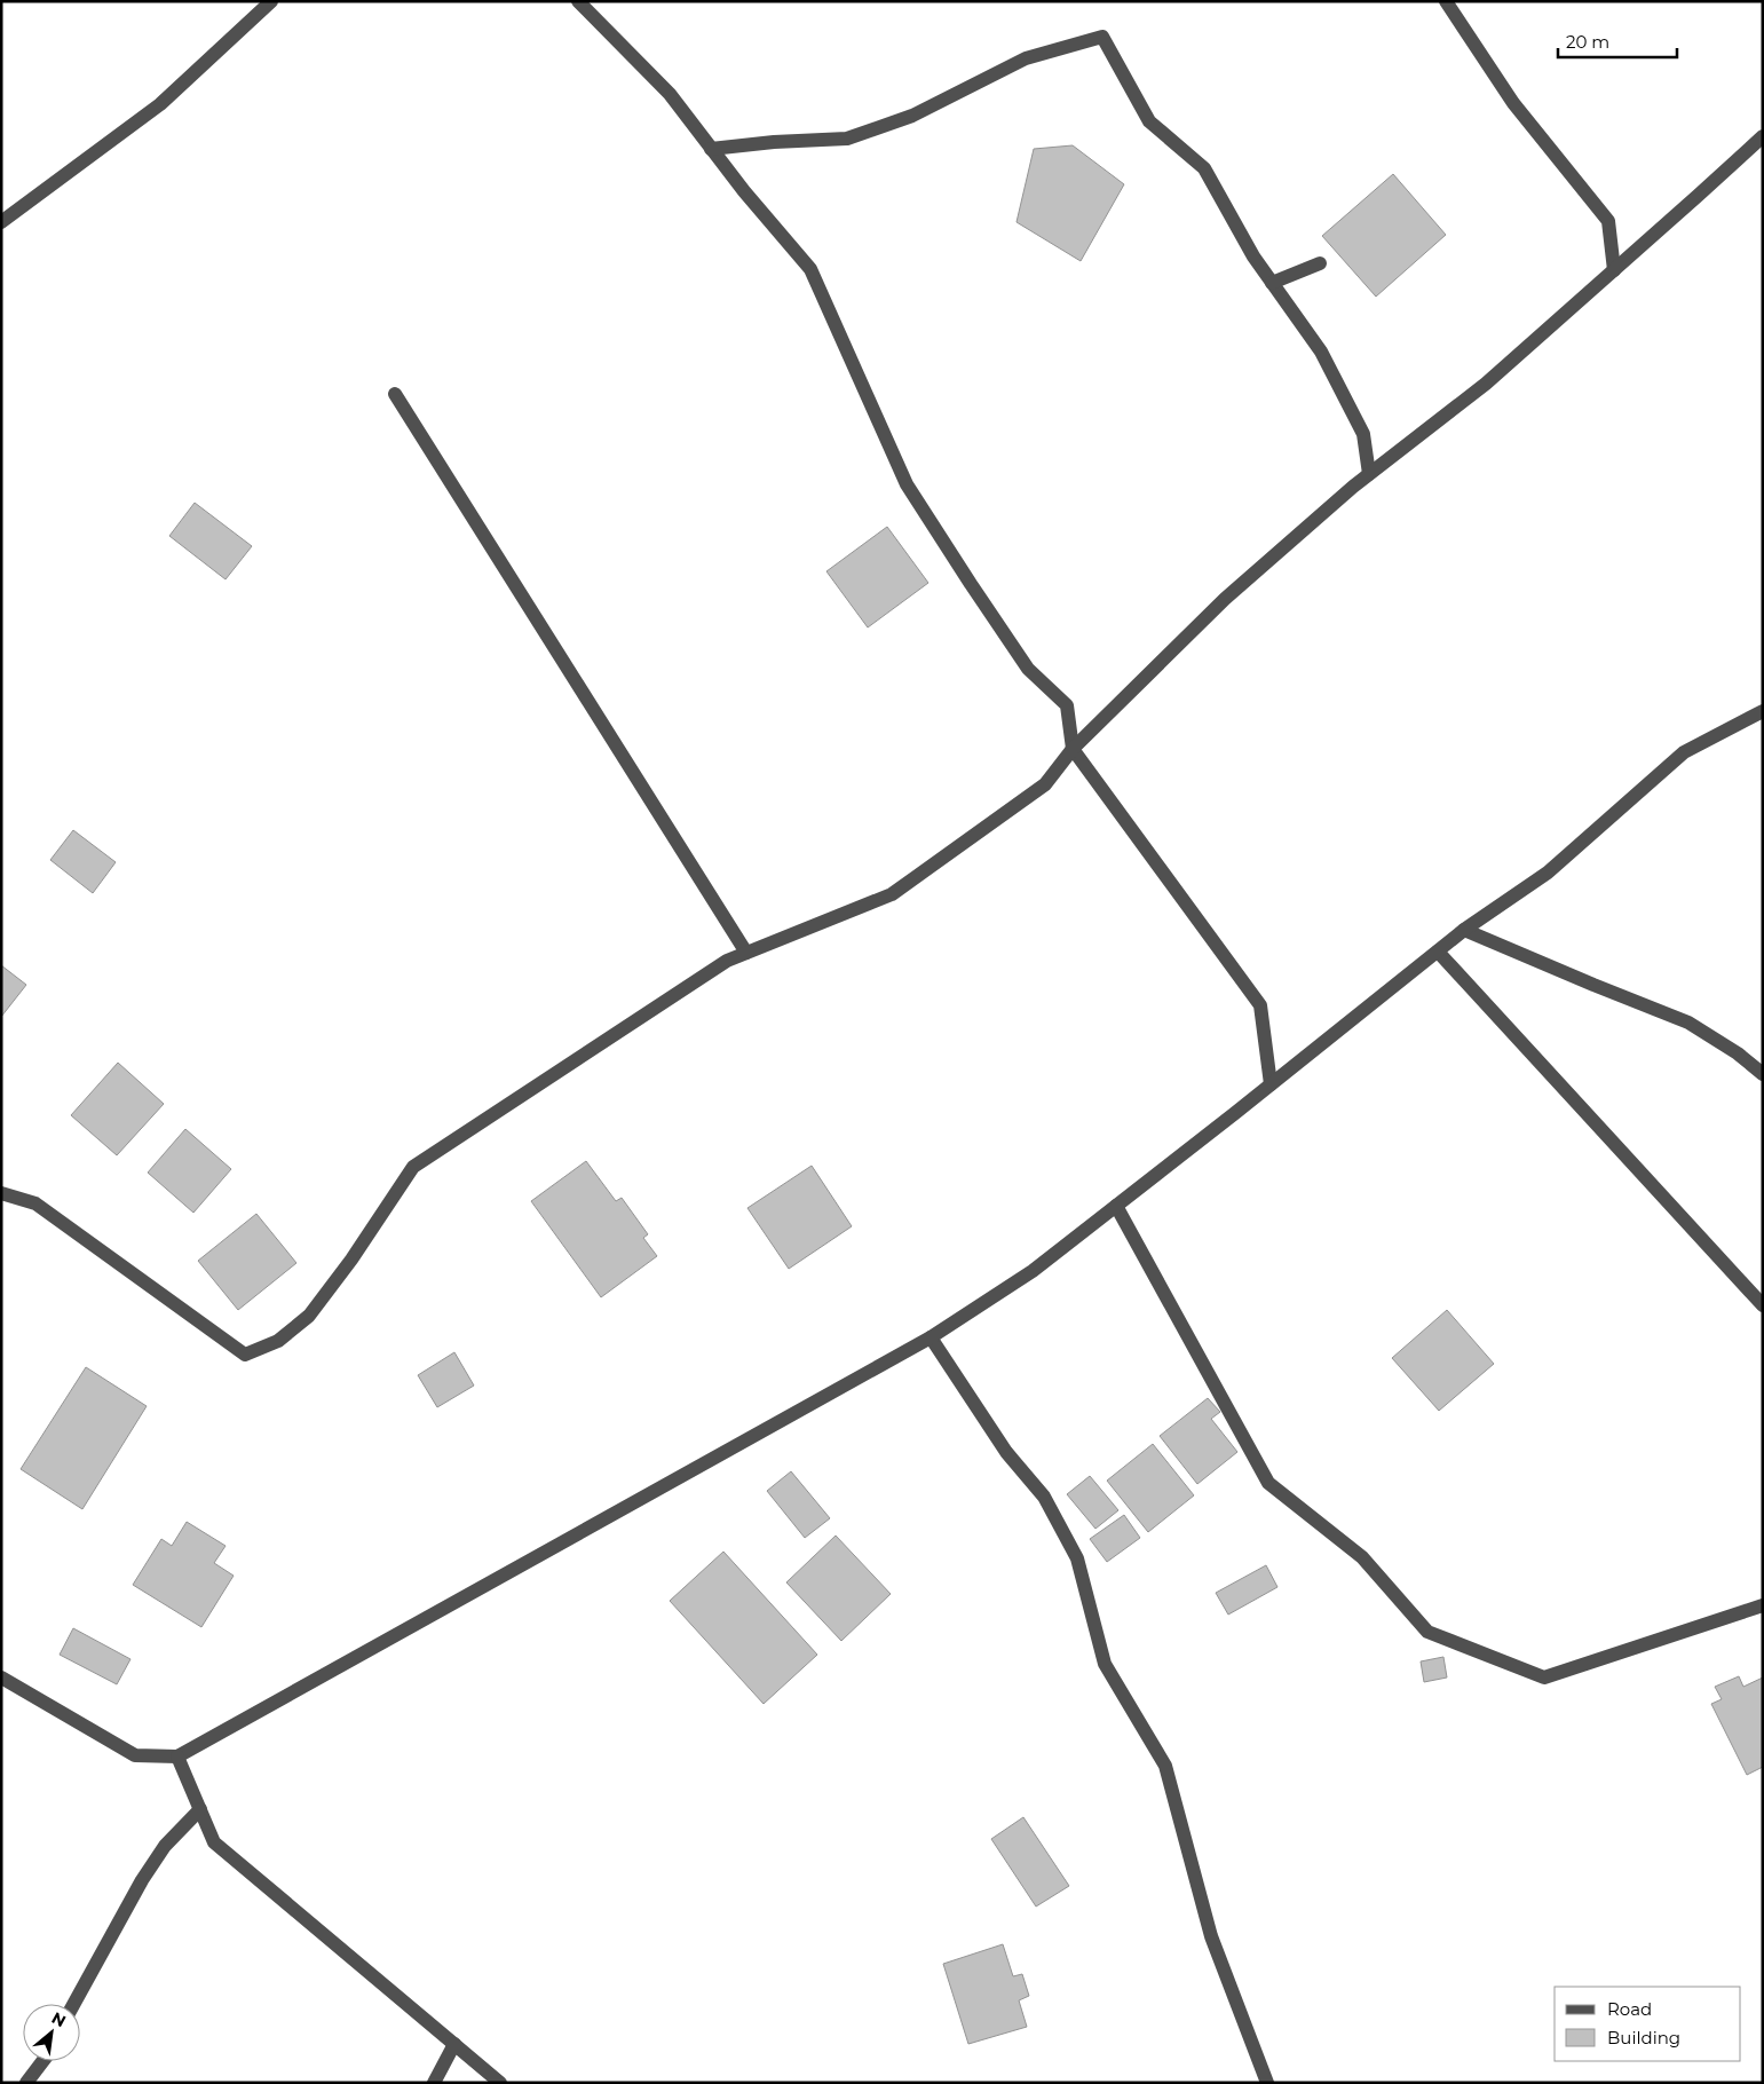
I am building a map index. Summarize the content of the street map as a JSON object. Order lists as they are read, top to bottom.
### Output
{
  "legend": ["Road", "Building"],
  "scale_bar": "20 m",
  "north": "top right"
}
